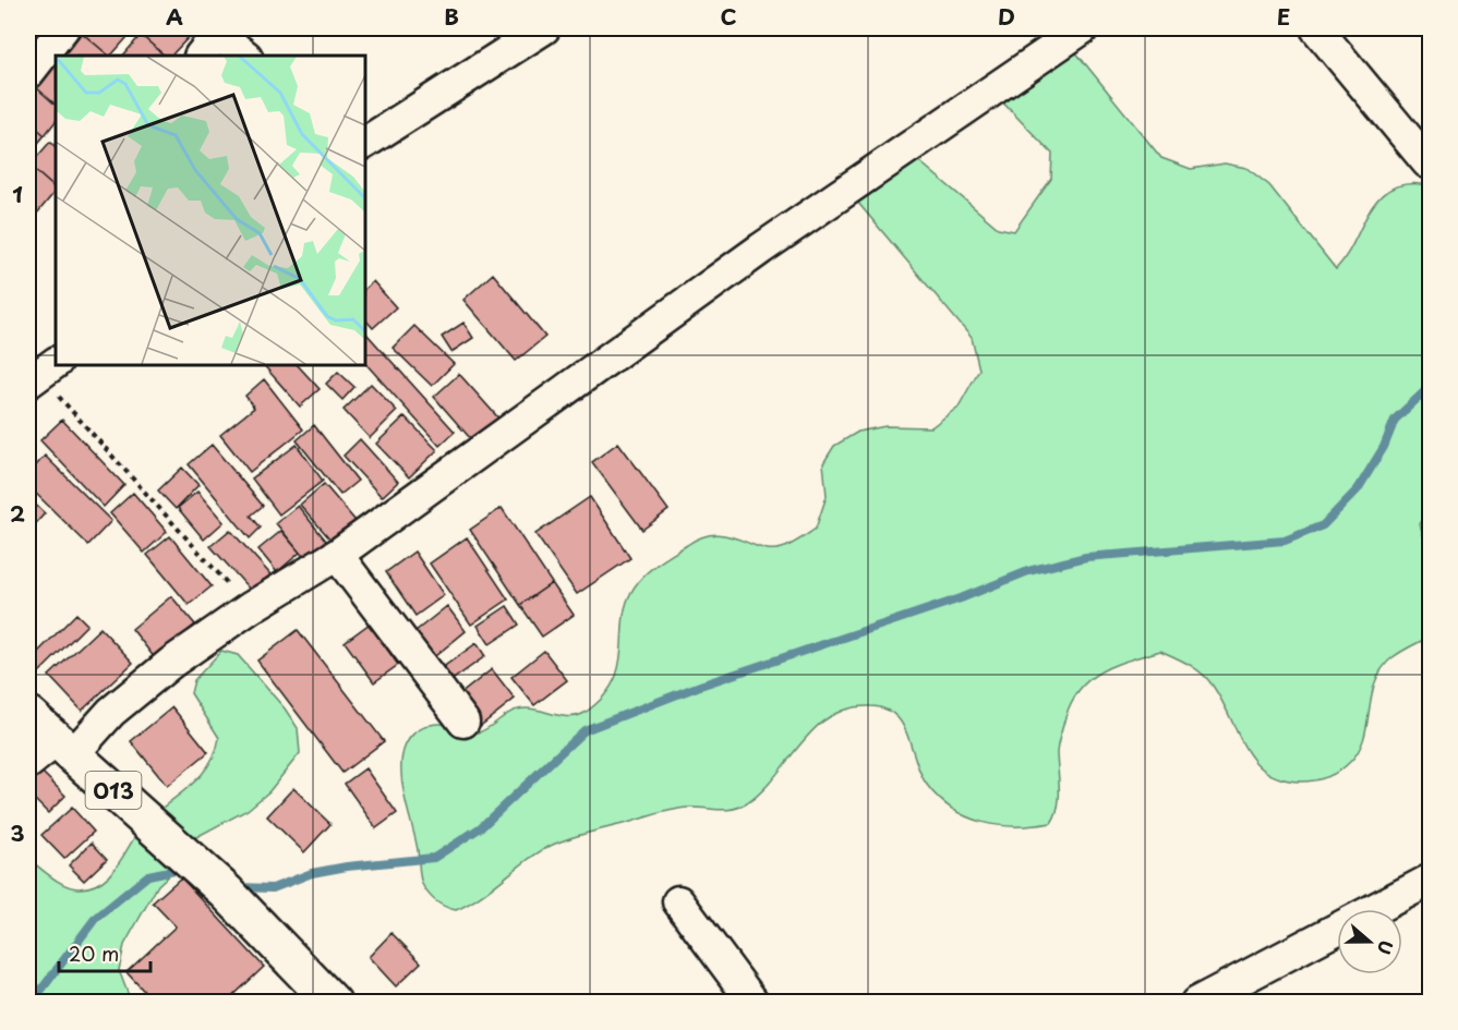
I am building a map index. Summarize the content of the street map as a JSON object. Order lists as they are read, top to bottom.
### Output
{
  "streets": {
    "main road": ["013"]
  },
  "scale_bar": "20 m",
  "north": "right",
  "grid": {
    "columns": [
      "A",
      "B",
      "C",
      "D",
      "E"
    ],
    "rows": ["1", "2", "3"]
  }
}
